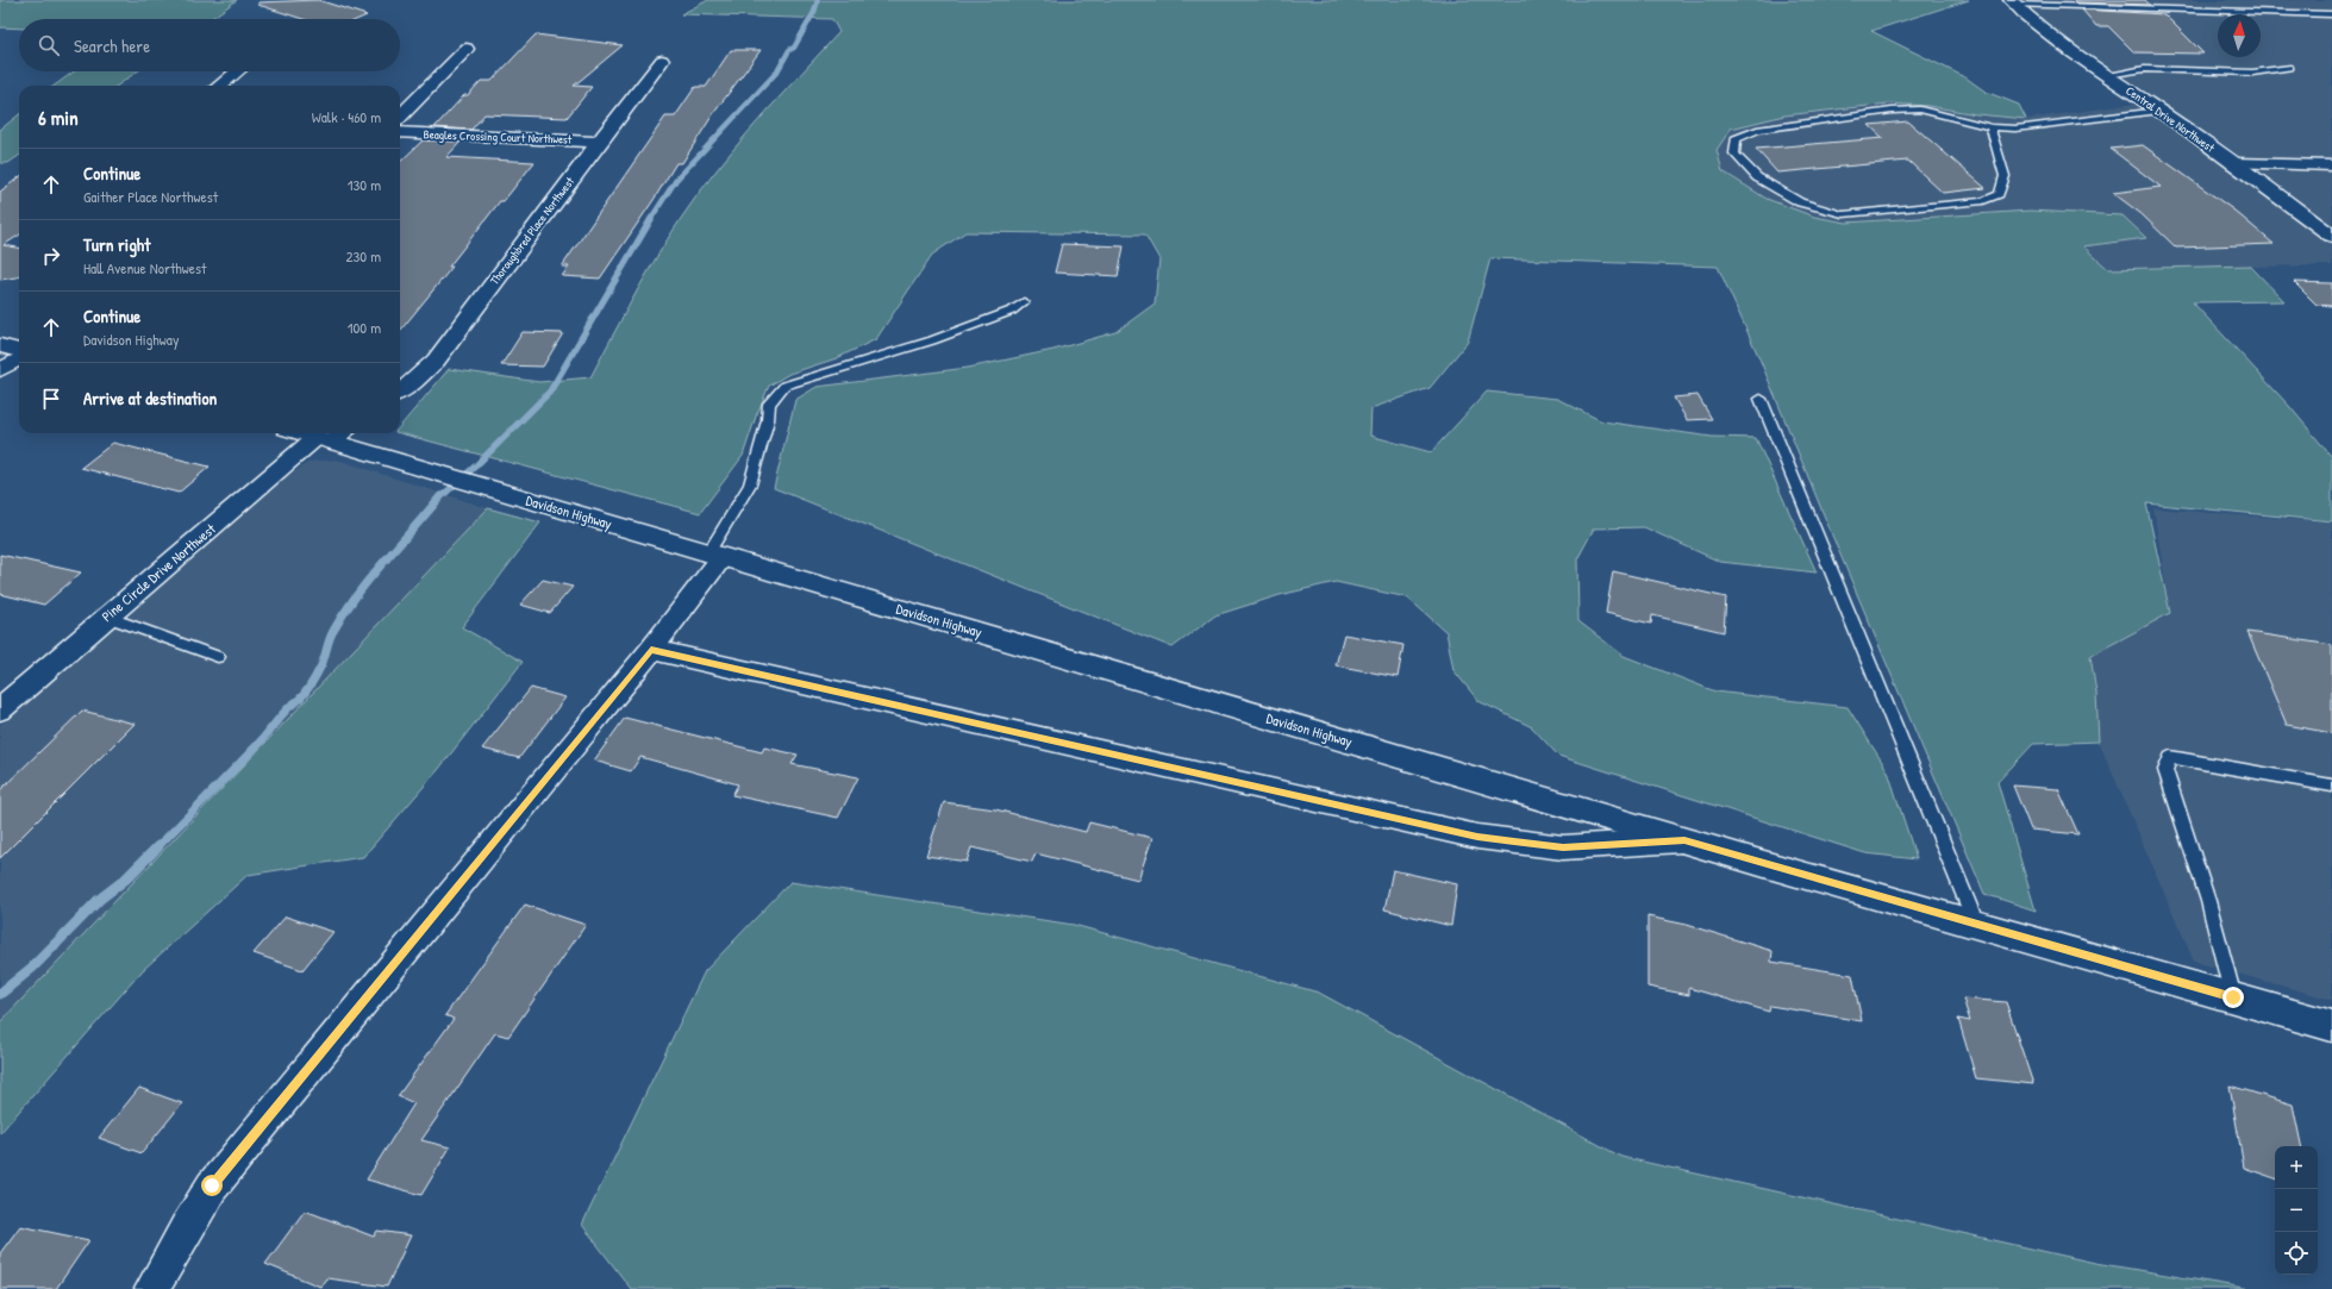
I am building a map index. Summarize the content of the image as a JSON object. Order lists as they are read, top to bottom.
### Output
{
  "streets": {
    "main road": ["Central Drive Northwest", "Davidson Highway"],
    "street": ["Beagles Crossing Court Northwest", "Thoroughbred Place Northwest", "Pine Circle Drive Northwest"]
  },
  "crossings": [
    ["Beagles Crossing Court Northwest", "Thoroughbred Place Northwest"],
    ["Davidson Highway", "Pine Circle Drive Northwest"]
  ],
  "north": "top",
  "page": {
    "search": "Search here",
    "heading": ["6 min", "Walk · 460 m"],
    "list": [
      ["Continue", "Gaither Place Northwest", "130 m"],
      ["Turn right", "Hall Avenue Northwest", "230 m"],
      ["Continue", "Davidson Highway", "100 m"],
      "Arrive at destination"
    ],
    "map_buttons": ["+", "−"]
  }
}
